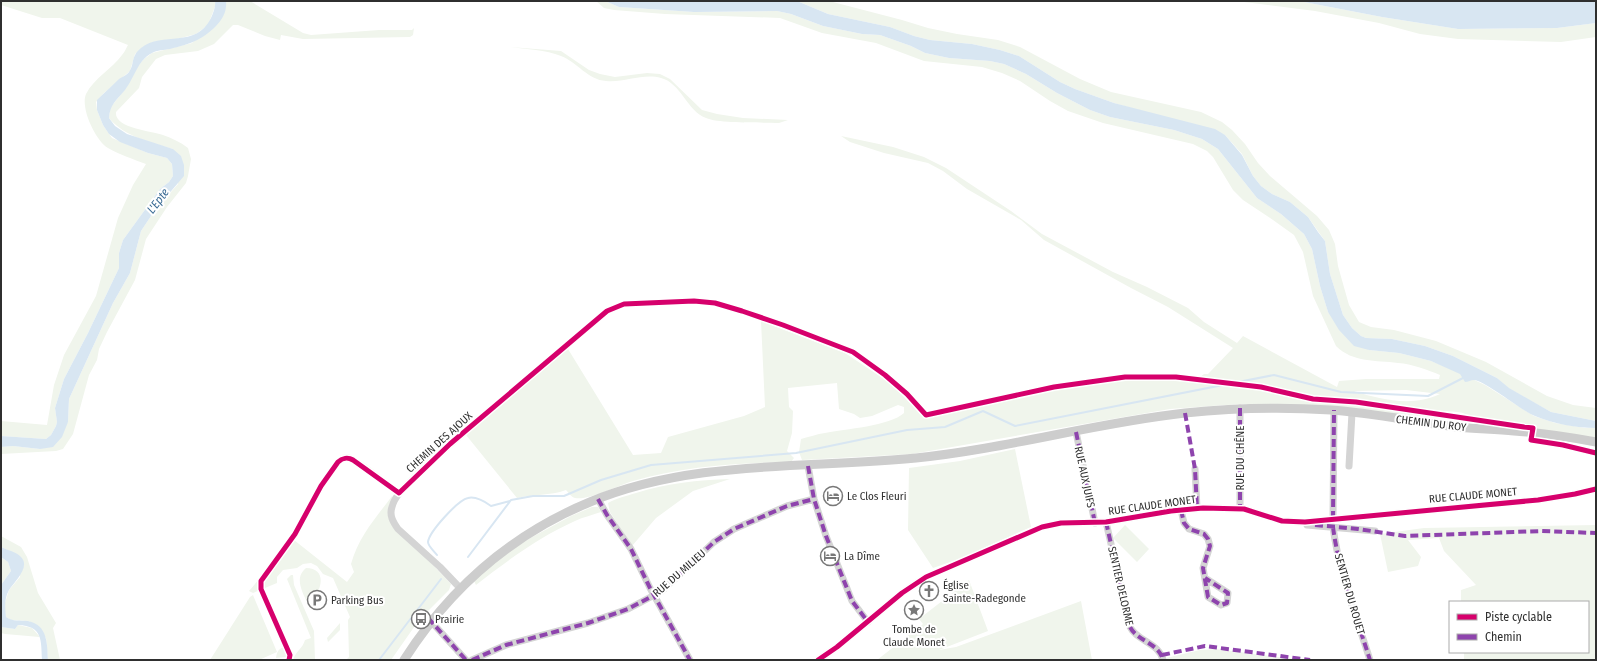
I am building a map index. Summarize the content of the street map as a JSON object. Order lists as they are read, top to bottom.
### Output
{
  "streets": {
    "main road": ["CHEMIN DU ROY"],
    "street": [
      "CHEMIN DES AJOUX",
      "RUE DU CHÊNE",
      "RUE AUX JUIFS",
      "RUE CLAUDE MONET",
      "RUE DU MILIEU",
      "SENTIER DELORME",
      "SENTIER DU ROUET"
    ]
  },
  "crossings": [
    ["CHEMIN DU ROY", "CHEMIN DES AJOUX"],
    ["CHEMIN DU ROY", "RUE DU CHÊNE"],
    ["CHEMIN DU ROY", "RUE AUX JUIFS"],
    ["RUE DU CHÊNE", "RUE CLAUDE MONET"],
    ["RUE AUX JUIFS", "RUE CLAUDE MONET"],
    ["RUE CLAUDE MONET", "SENTIER DELORME"]
  ],
  "water": ["L'Epte"],
  "places": {
    "hotel": ["Le Clos Fleuri", "La Dîme"],
    "church": ["Église Sainte-Radegonde"],
    "parking": ["Parking Bus"],
    "place": ["Tombe de Claude Monet"],
    "bus stop": ["Prairie"]
  },
  "legend": ["Piste cyclable", "Chemin"]
}
